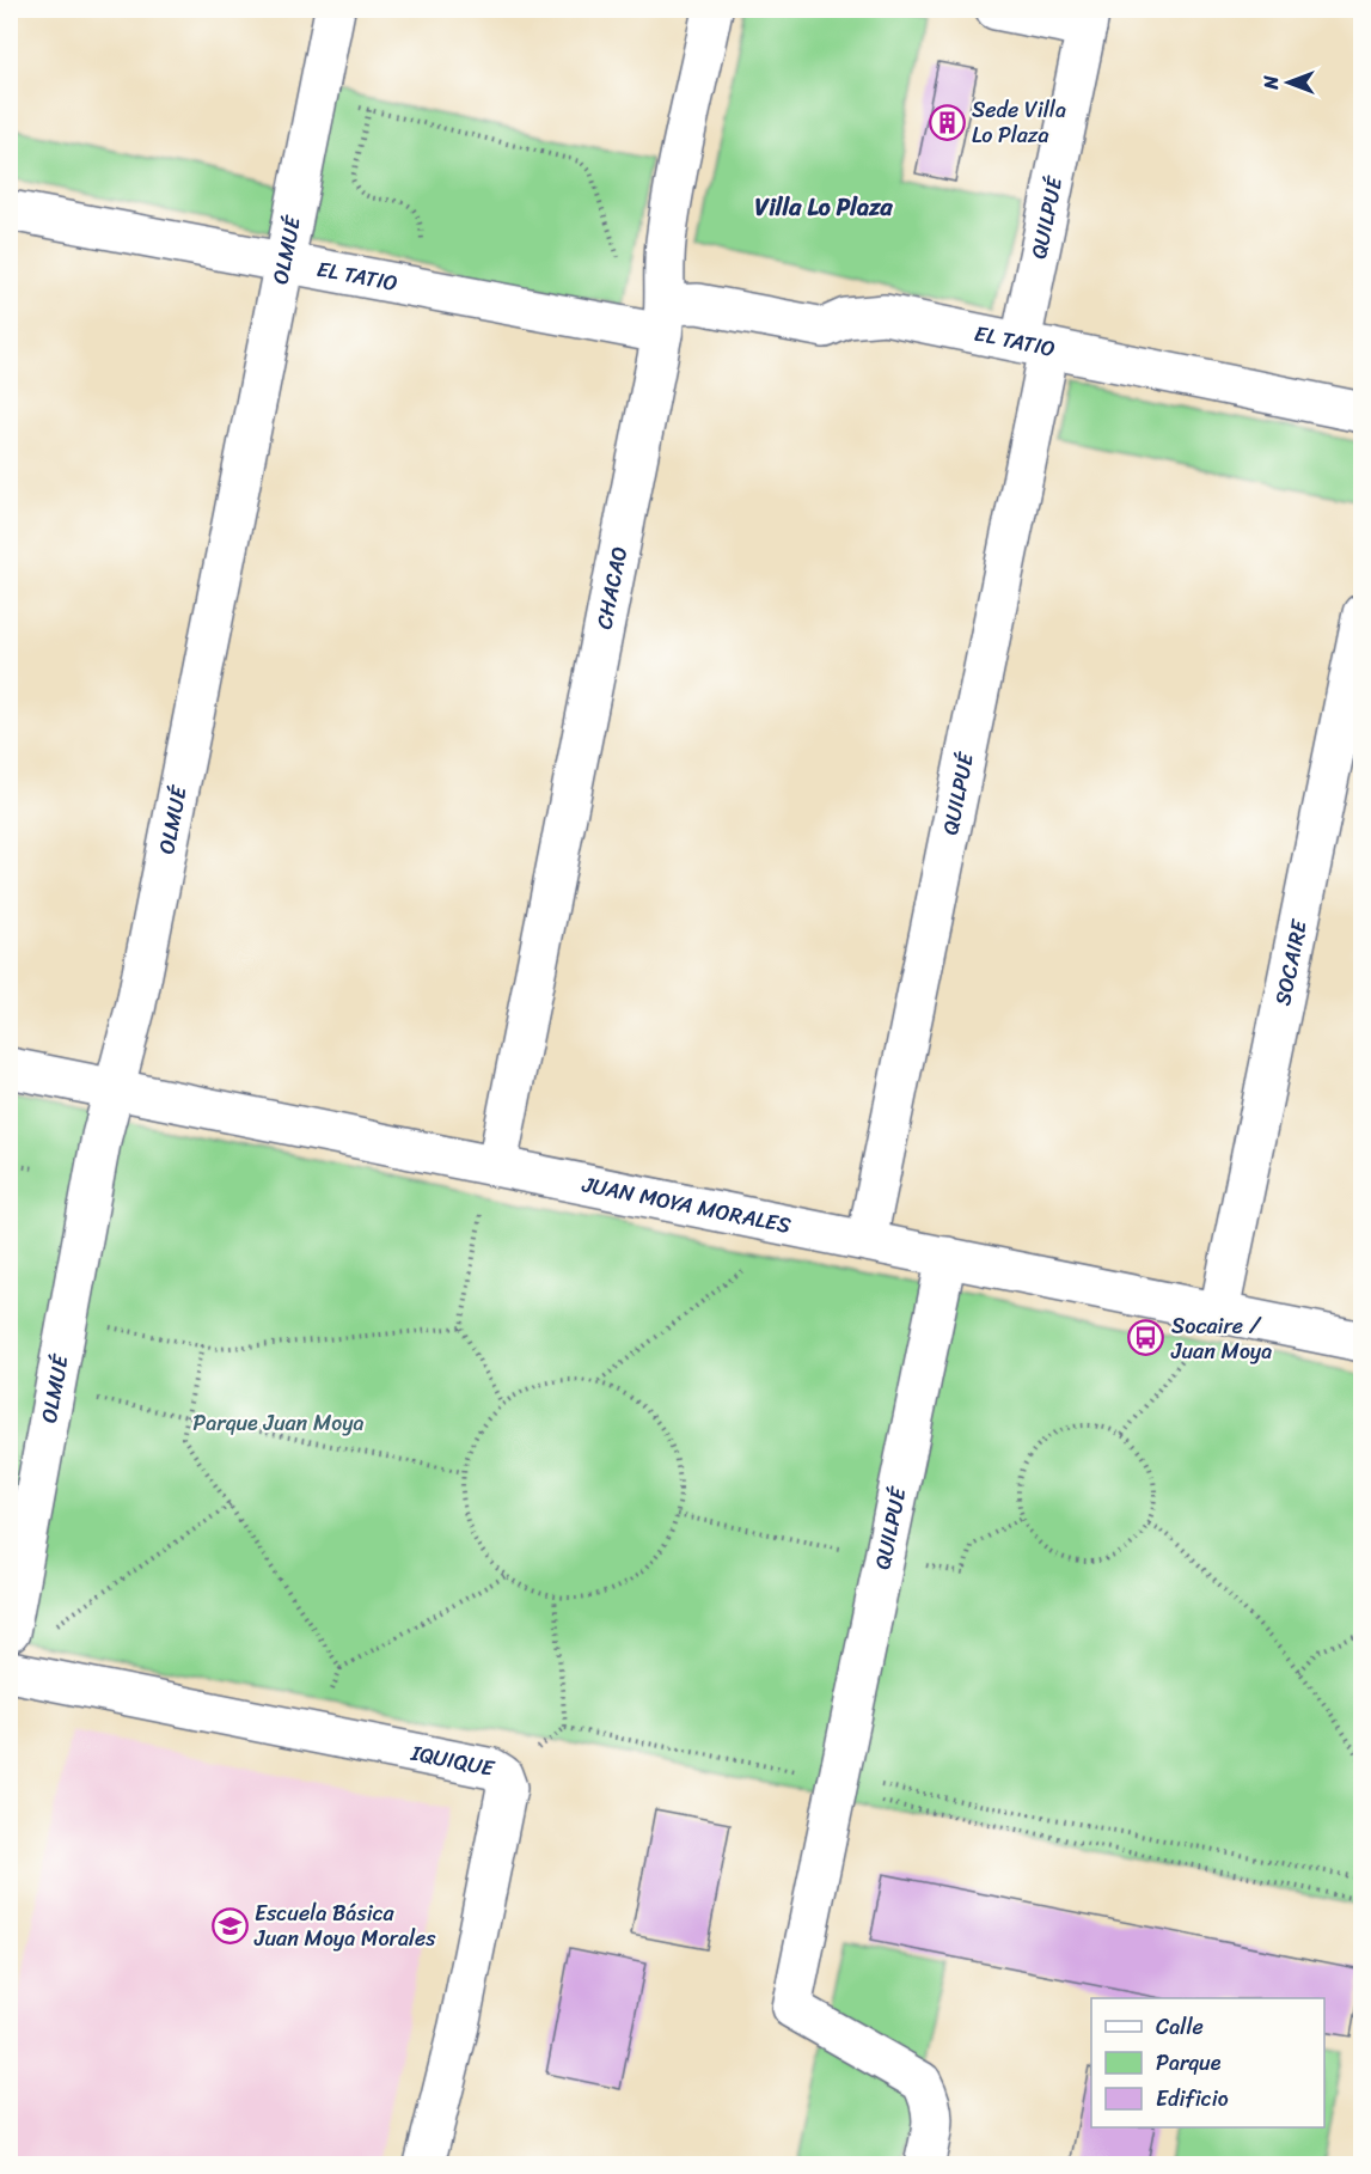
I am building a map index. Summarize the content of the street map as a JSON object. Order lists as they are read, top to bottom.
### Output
{
  "streets": {
    "street": [
      "QUILPUÉ",
      "OLMUÉ",
      "EL TATIO",
      "CHACAO",
      "SOCAIRE",
      "JUAN MOYA MORALES",
      "IQUIQUE"
    ]
  },
  "crossings": [
    ["QUILPUÉ", "EL TATIO"],
    ["QUILPUÉ", "JUAN MOYA MORALES"],
    ["OLMUÉ", "EL TATIO"],
    ["OLMUÉ", "JUAN MOYA MORALES"],
    ["EL TATIO", "CHACAO"],
    ["CHACAO", "JUAN MOYA MORALES"],
    ["SOCAIRE", "JUAN MOYA MORALES"]
  ],
  "districts": ["Villa Lo Plaza"],
  "parks": ["Parque Juan Moya"],
  "places": {
    "building": ["Sede Villa Lo Plaza"],
    "bus stop": ["Socaire / Juan Moya"],
    "school or university": ["Escuela Básica Juan Moya Morales"]
  },
  "legend": ["Calle", "Parque", "Edificio"],
  "north": "left"
}
